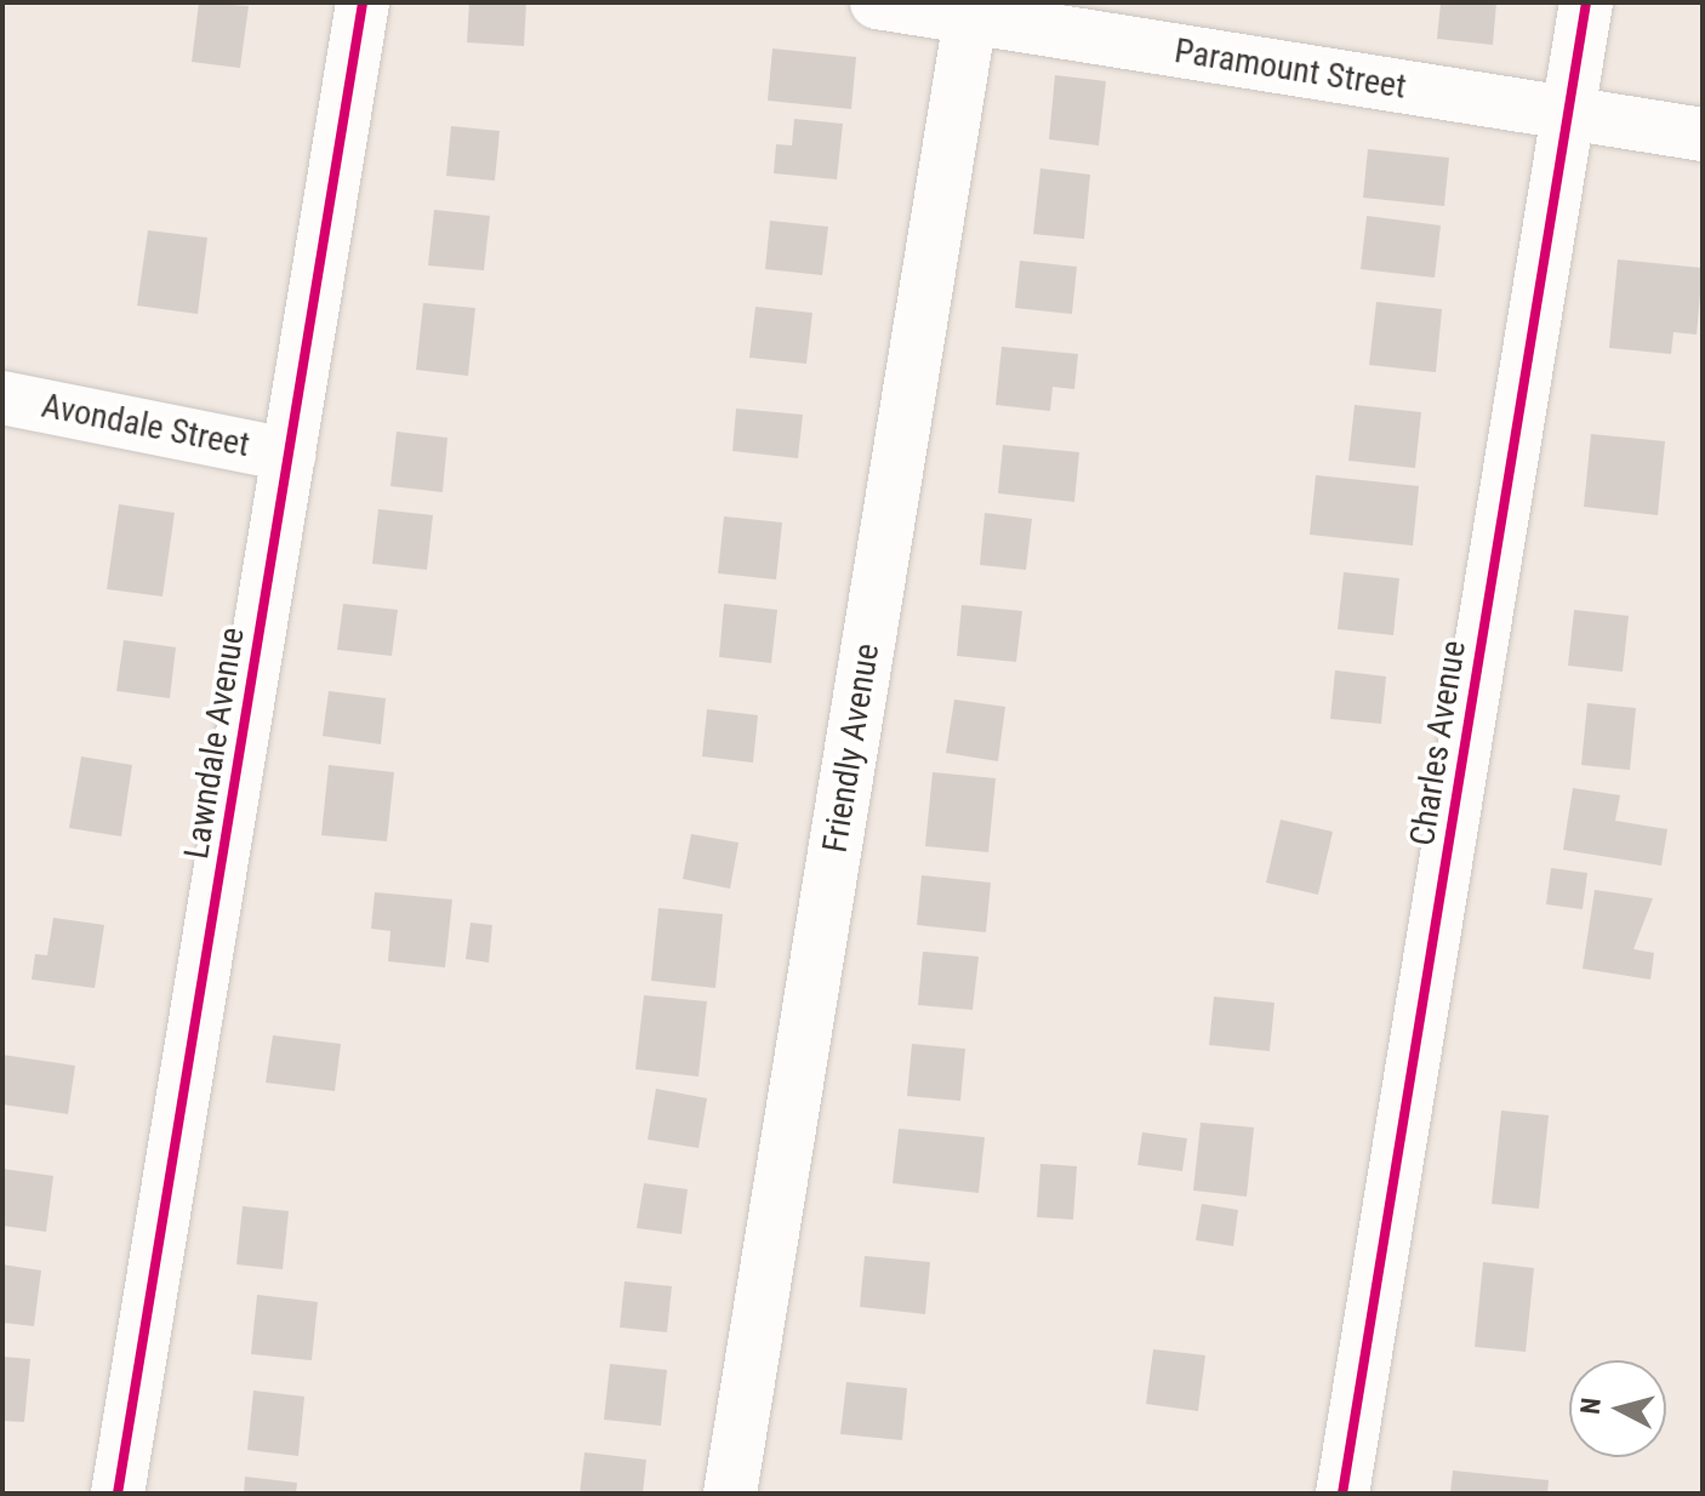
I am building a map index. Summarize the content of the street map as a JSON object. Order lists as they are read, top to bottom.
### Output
{
  "streets": {
    "street": [
      "Paramount Street",
      "Avondale Street",
      "Lawndale Avenue",
      "Charles Avenue",
      "Friendly Avenue"
    ]
  },
  "crossings": [
    ["Paramount Street", "Charles Avenue"],
    ["Paramount Street", "Friendly Avenue"],
    ["Avondale Street", "Lawndale Avenue"]
  ],
  "north": "left"
}
